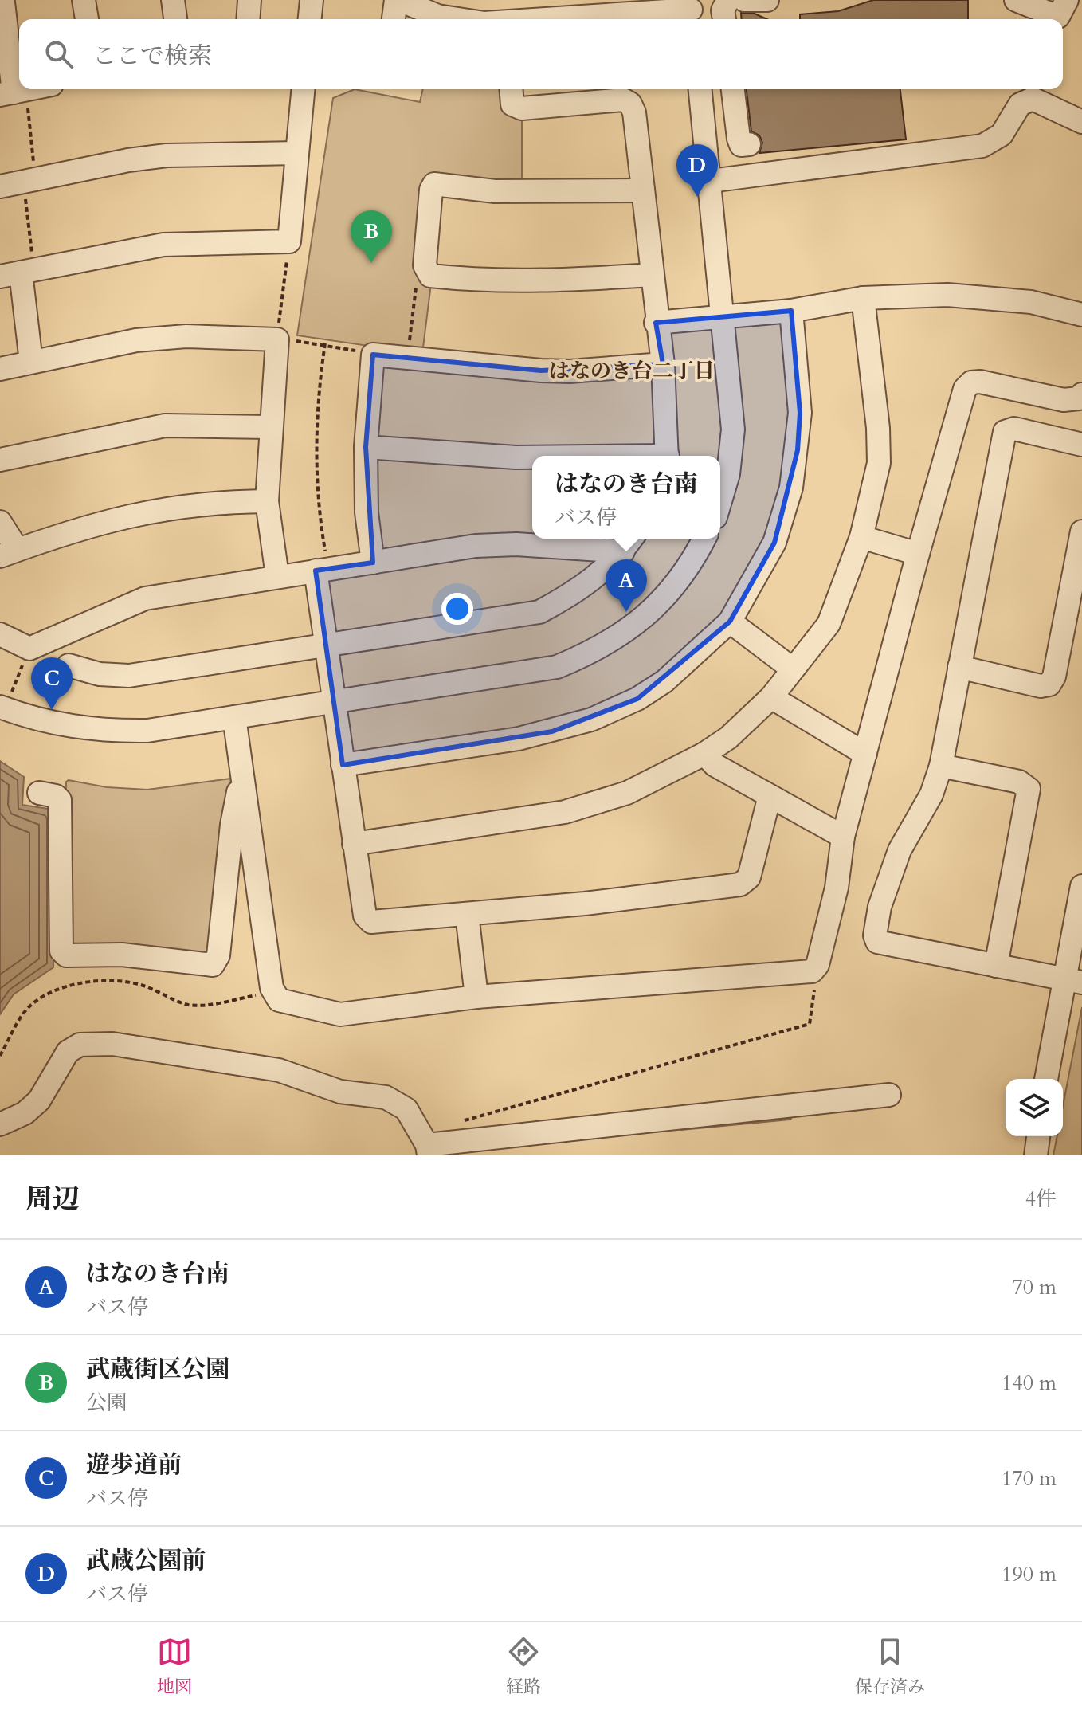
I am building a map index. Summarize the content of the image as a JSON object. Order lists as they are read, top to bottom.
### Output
{
  "districts": ["はなのき台二丁目"],
  "page": {
    "search": "ここで検索",
    "pins": [
      "D",
      "B",
      "A",
      "C"
    ],
    "popup": ["はなのき台南", "バス停"],
    "heading": ["周辺", "4件"],
    "list": [
      {
        "mark": "A",
        "name": "はなのき台南",
        "note": "バス停",
        "value": "70 m"
      },
      {
        "mark": "B",
        "name": "武蔵街区公園",
        "note": "公園",
        "value": "140 m"
      },
      {
        "mark": "C",
        "name": "遊歩道前",
        "note": "バス停",
        "value": "170 m"
      },
      {
        "mark": "D",
        "name": "武蔵公園前",
        "note": "バス停",
        "value": "190 m"
      }
    ],
    "nav": ["地図", "経路", "保存済み"]
  }
}
